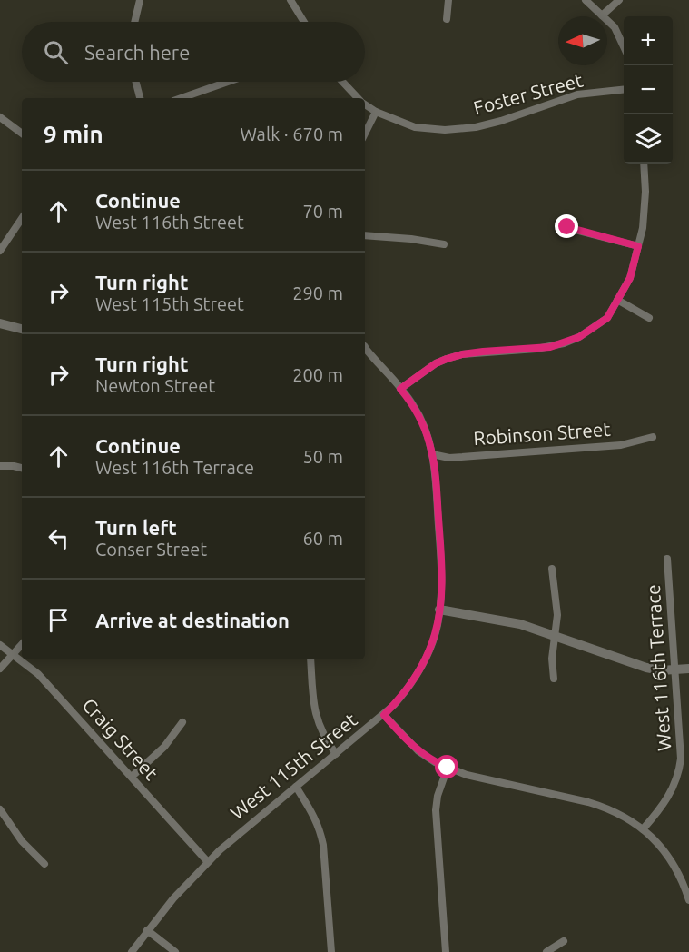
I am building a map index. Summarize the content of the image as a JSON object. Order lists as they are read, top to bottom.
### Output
{
  "streets": {
    "street": [
      "Foster Street",
      "Robinson Street",
      "West 116th Terrace",
      "Craig Street",
      "West 115th Street"
    ]
  },
  "crossings": [
    ["Robinson Street", "West 115th Street"],
    ["Craig Street", "West 115th Street"]
  ],
  "north": "left",
  "page": {
    "map_buttons": ["+", "−"],
    "search": "Search here",
    "heading": ["9 min", "Walk · 670 m"],
    "list": [
      ["Continue", "West 116th Street", "70 m"],
      ["Turn right", "West 115th Street", "290 m"],
      ["Turn right", "Newton Street", "200 m"],
      ["Continue", "West 116th Terrace", "50 m"],
      ["Turn left", "Conser Street", "60 m"],
      "Arrive at destination"
    ]
  }
}
